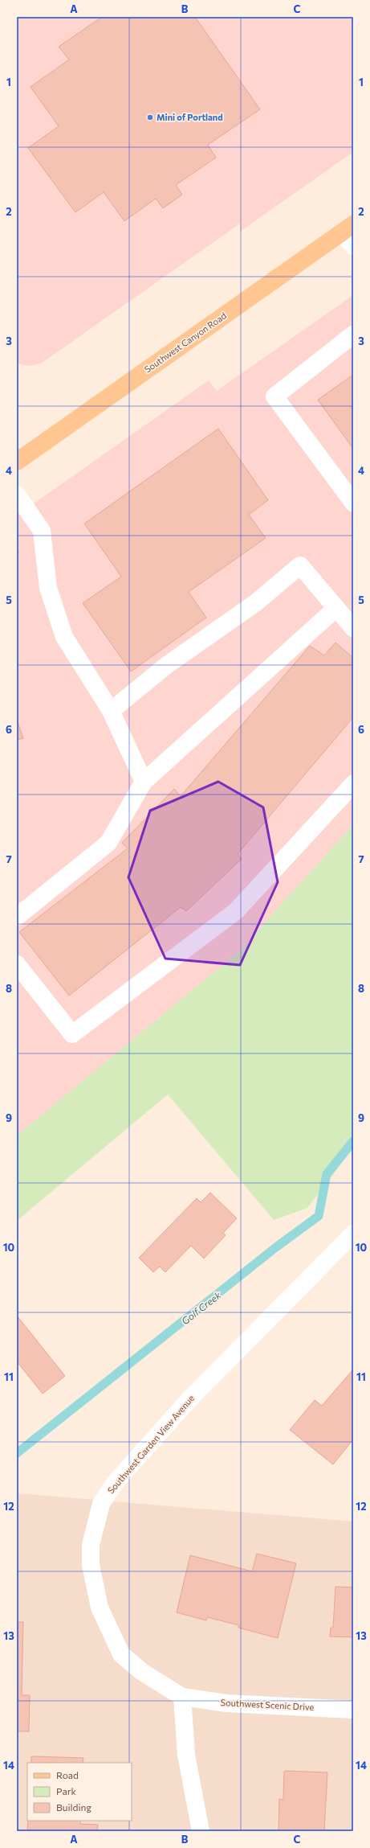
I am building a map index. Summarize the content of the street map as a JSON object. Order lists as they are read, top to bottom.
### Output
{
  "streets": {
    "main road": ["Southwest Canyon Road"],
    "street": ["Southwest Garden View Avenue", "Southwest Scenic Drive"]
  },
  "crossings": [
    ["Southwest Garden View Avenue", "Southwest Scenic Drive"]
  ],
  "water": ["Golf Creek"],
  "places": ["Mini of Portland"],
  "legend": ["Road", "Park", "Building"],
  "grid": {
    "columns": ["A", "B", "C"],
    "rows": [
      "1",
      "2",
      "3",
      "4",
      "5",
      "6",
      "7",
      "8",
      "9",
      "10",
      "11",
      "12",
      "13",
      "14"
    ]
  }
}
